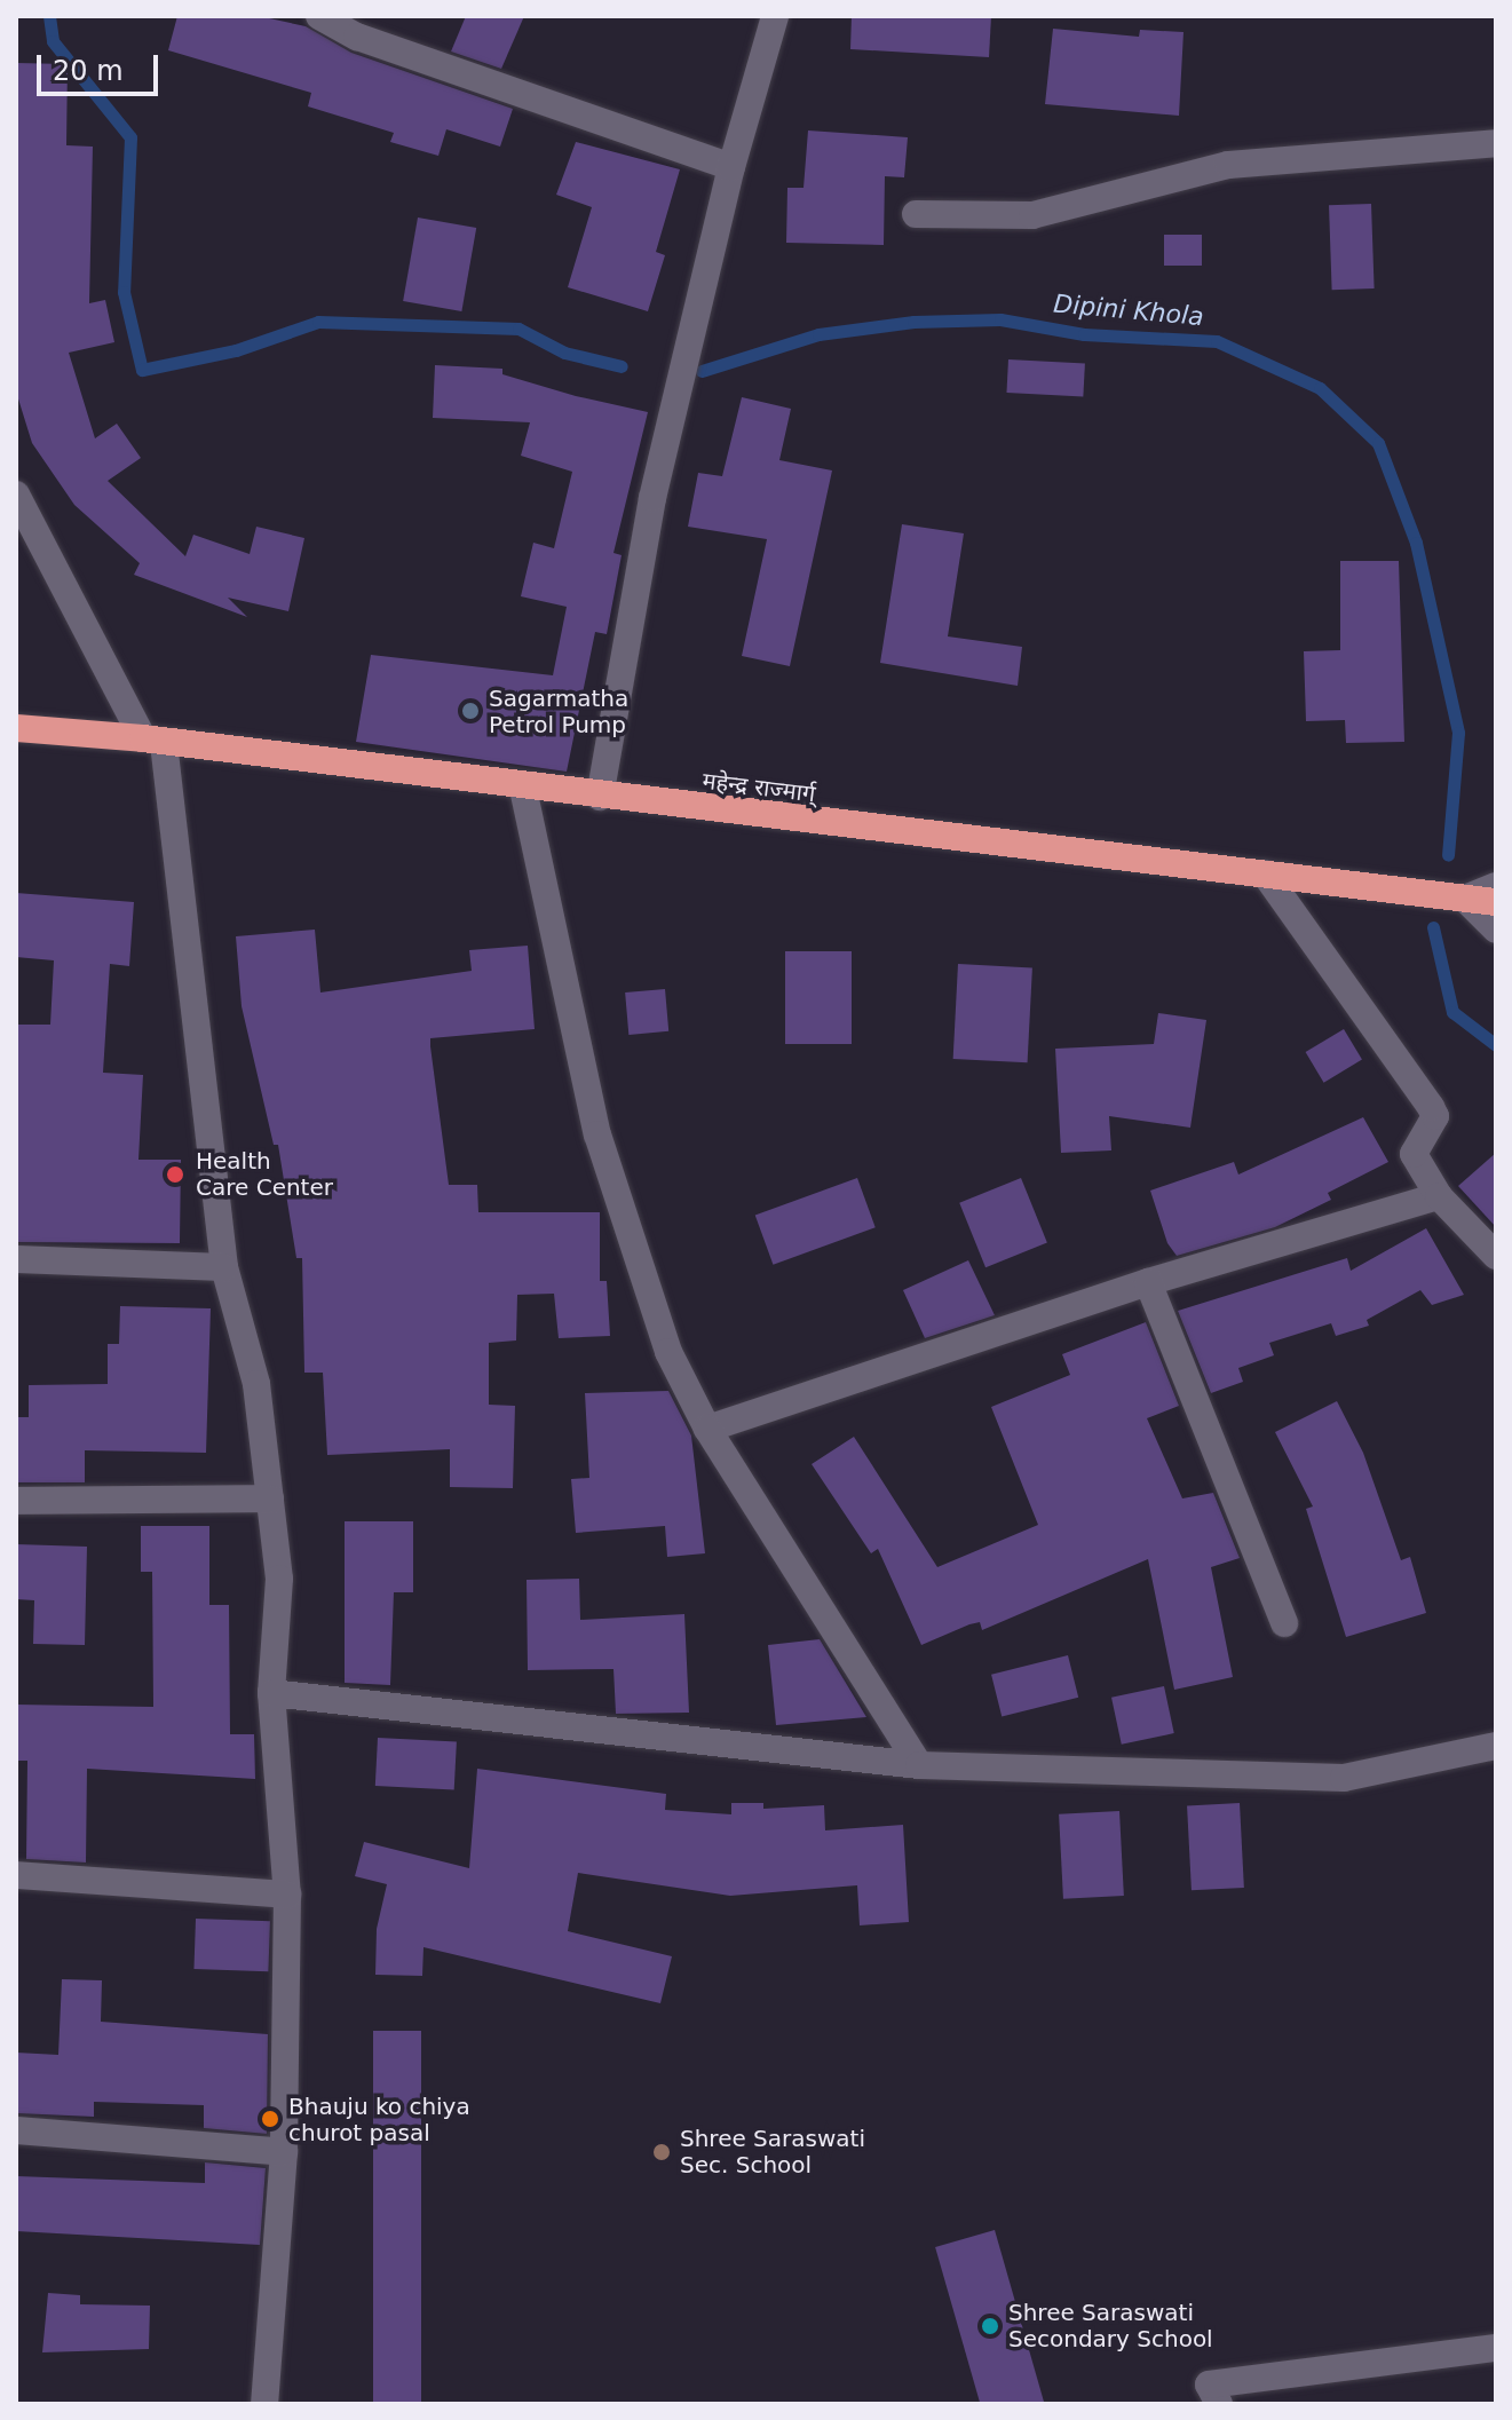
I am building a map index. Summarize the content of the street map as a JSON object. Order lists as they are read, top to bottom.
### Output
{
  "streets": {
    "highway": ["महेन्द्र राज्मार्ग्"]
  },
  "water": ["Dipini Khola"],
  "places": [
    "Sagarmatha Petrol Pump",
    "Health Care Center",
    "Bhauju ko chiya churot pasal",
    "Shree Saraswati Sec. School",
    "Shree Saraswati Secondary School"
  ],
  "scale_bar": "20 m"
}
